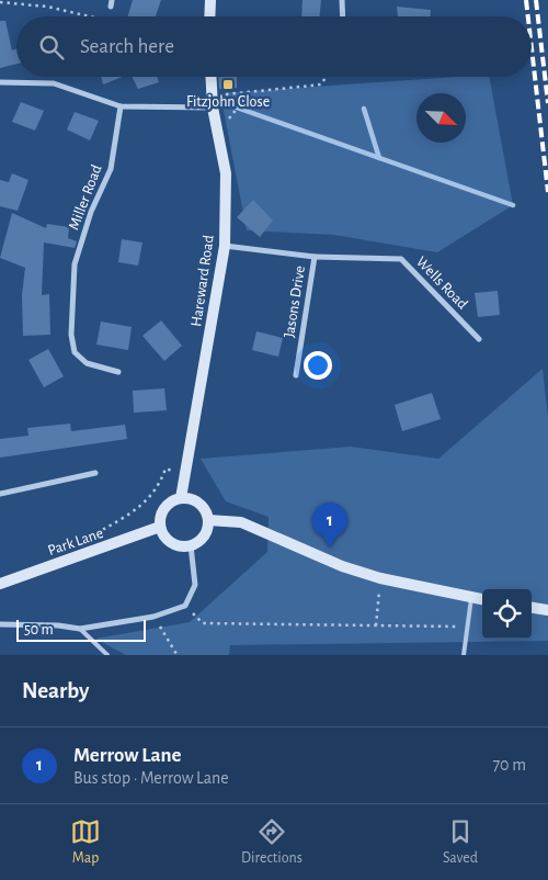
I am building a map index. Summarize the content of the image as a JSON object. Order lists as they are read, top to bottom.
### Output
{
  "streets": {
    "main road": ["Hareward Road", "Park Lane"],
    "street": ["Miller Road", "Wells Road", "Jasons Drive"]
  },
  "crossings": [
    ["Hareward Road", "Jasons Drive"],
    ["Hareward Road", "Park Lane"],
    ["Wells Road", "Jasons Drive"]
  ],
  "places": {
    "transit": ["Fitzjohn Close"]
  },
  "scale_bar": "50 m",
  "north": "bottom right",
  "page": {
    "search": "Search here",
    "pins": "1",
    "scale": "50 m",
    "heading": "Nearby",
    "list": [
      {
        "mark": "1",
        "name": "Merrow Lane",
        "note": "Bus stop · Merrow Lane",
        "value": "70 m"
      }
    ],
    "nav": ["Map", "Directions", "Saved"]
  }
}
